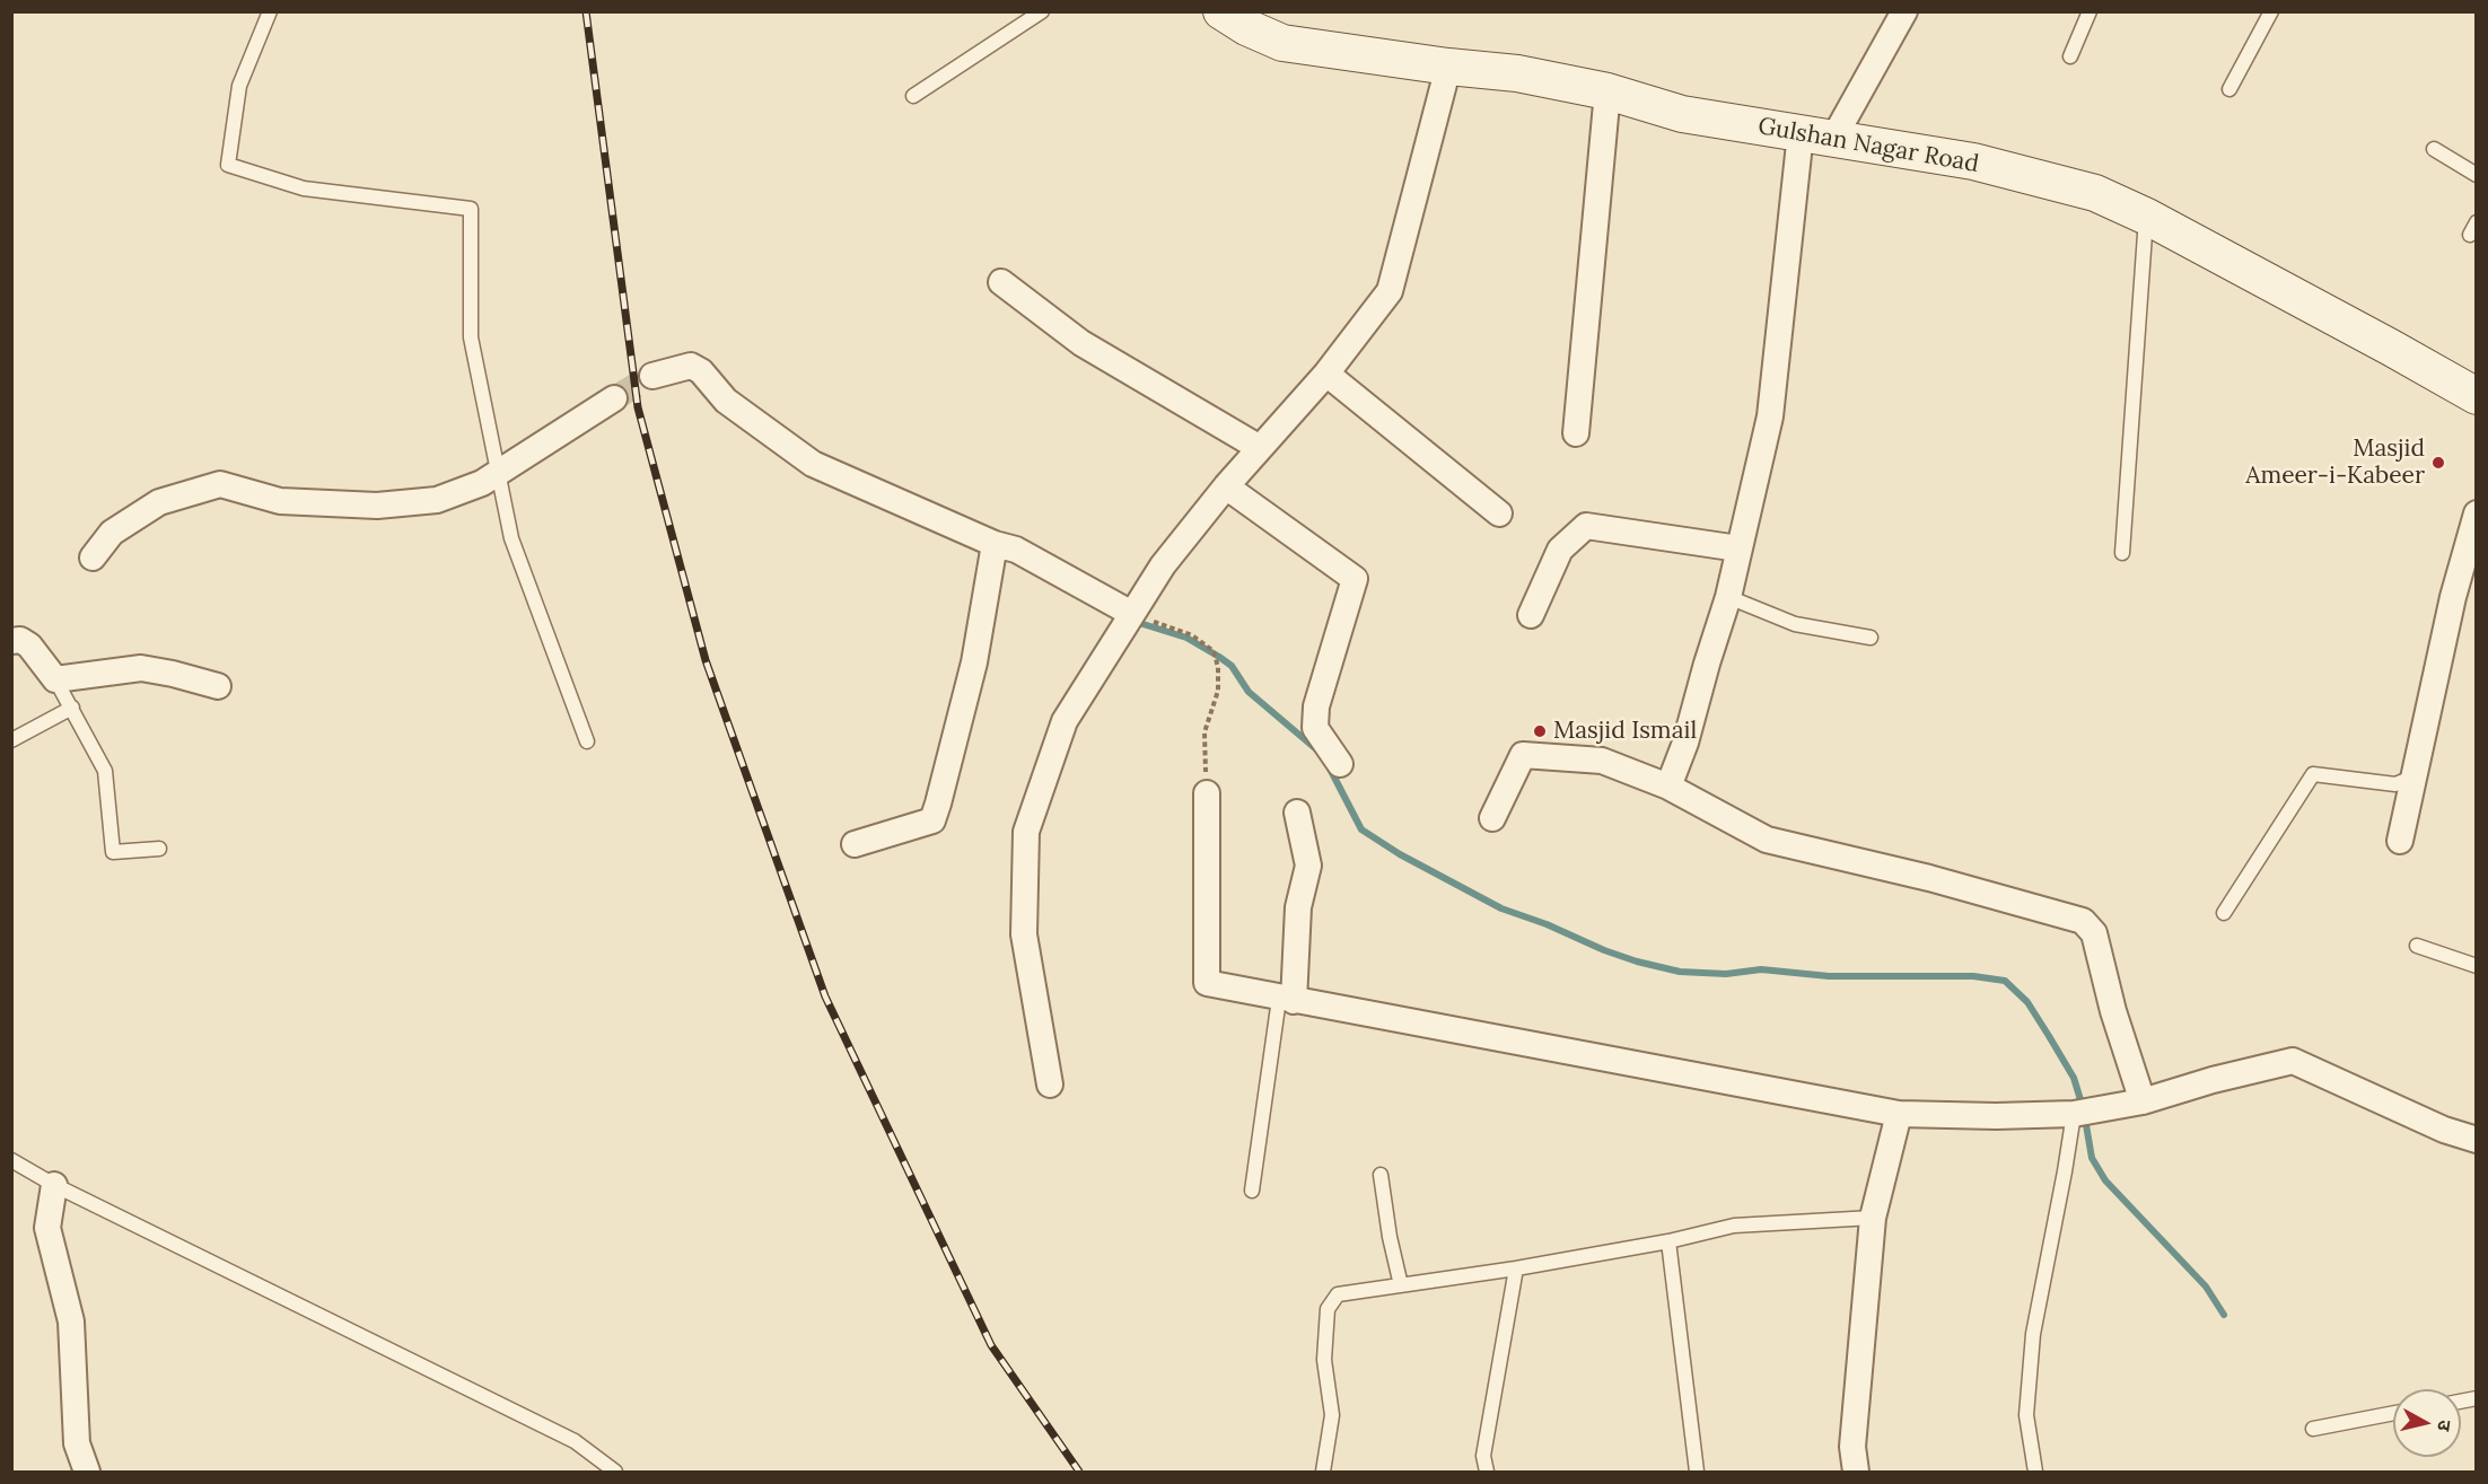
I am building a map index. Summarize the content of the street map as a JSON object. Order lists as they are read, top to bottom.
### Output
{
  "streets": {
    "street": ["Gulshan Nagar Road"]
  },
  "places": ["Masjid Ameer-i-Kabeer", "Masjid Ismail"],
  "north": "right"
}
